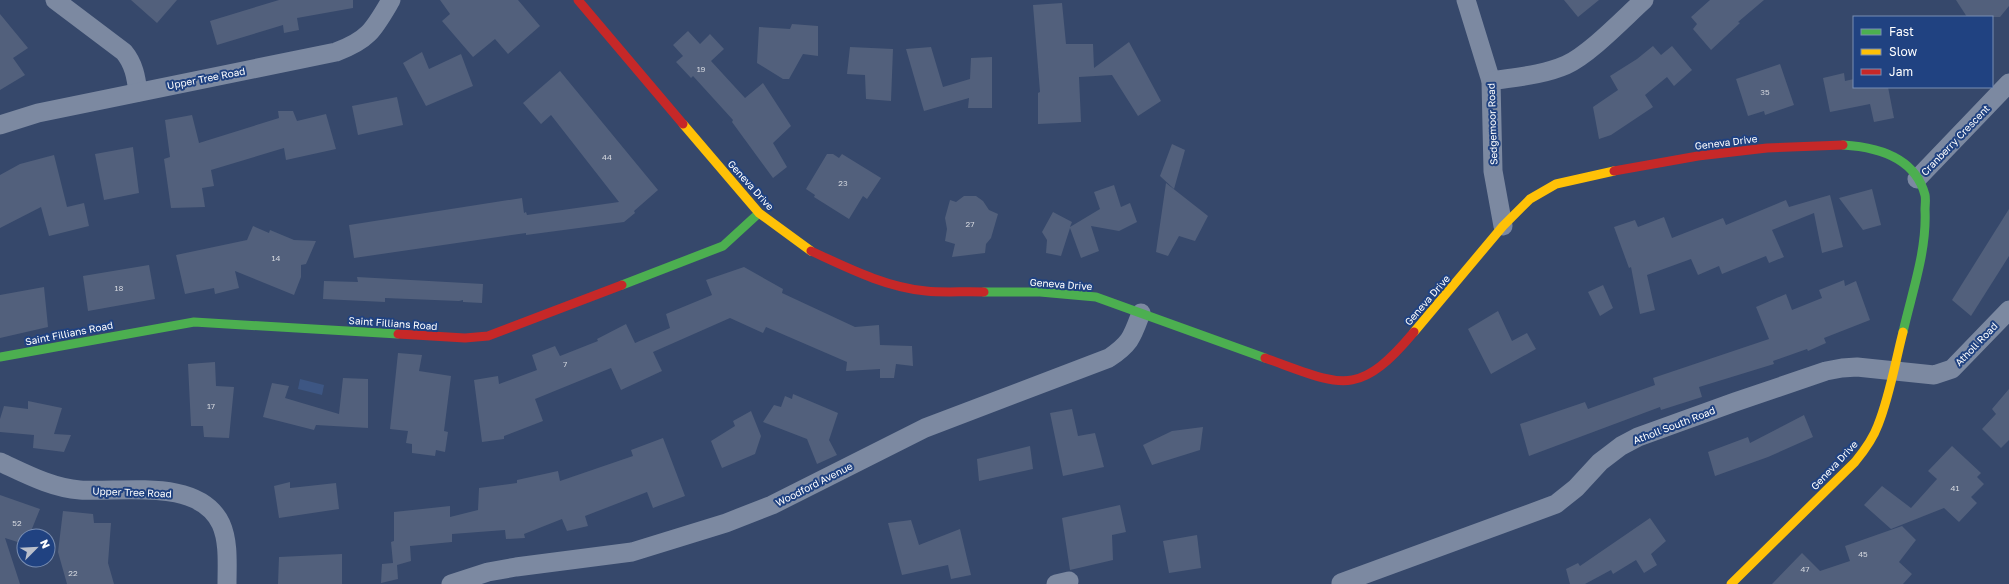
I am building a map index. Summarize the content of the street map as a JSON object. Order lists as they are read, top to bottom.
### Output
{
  "streets": {
    "street": [
      "Upper Tree Road",
      "Sedgemoor Road",
      "Cranberry Crescent",
      "Geneva Drive",
      "Saint Fillians Road",
      "Atholl Road",
      "Atholl South Road",
      "Woodford Avenue"
    ]
  },
  "crossings": [
    ["Sedgemoor Road", "Geneva Drive"],
    ["Cranberry Crescent", "Geneva Drive"],
    ["Geneva Drive", "Saint Fillians Road"],
    ["Geneva Drive", "Atholl Road"],
    ["Geneva Drive", "Atholl South Road"],
    ["Geneva Drive", "Woodford Avenue"],
    ["Atholl Road", "Atholl South Road"]
  ],
  "house_numbers": [
    "19",
    "35",
    "44",
    "23",
    "27",
    "14",
    "18",
    "7",
    "17",
    "41",
    "52",
    "45",
    "47",
    "22"
  ],
  "legend": ["Fast", "Slow", "Jam"],
  "north": "top right"
}
